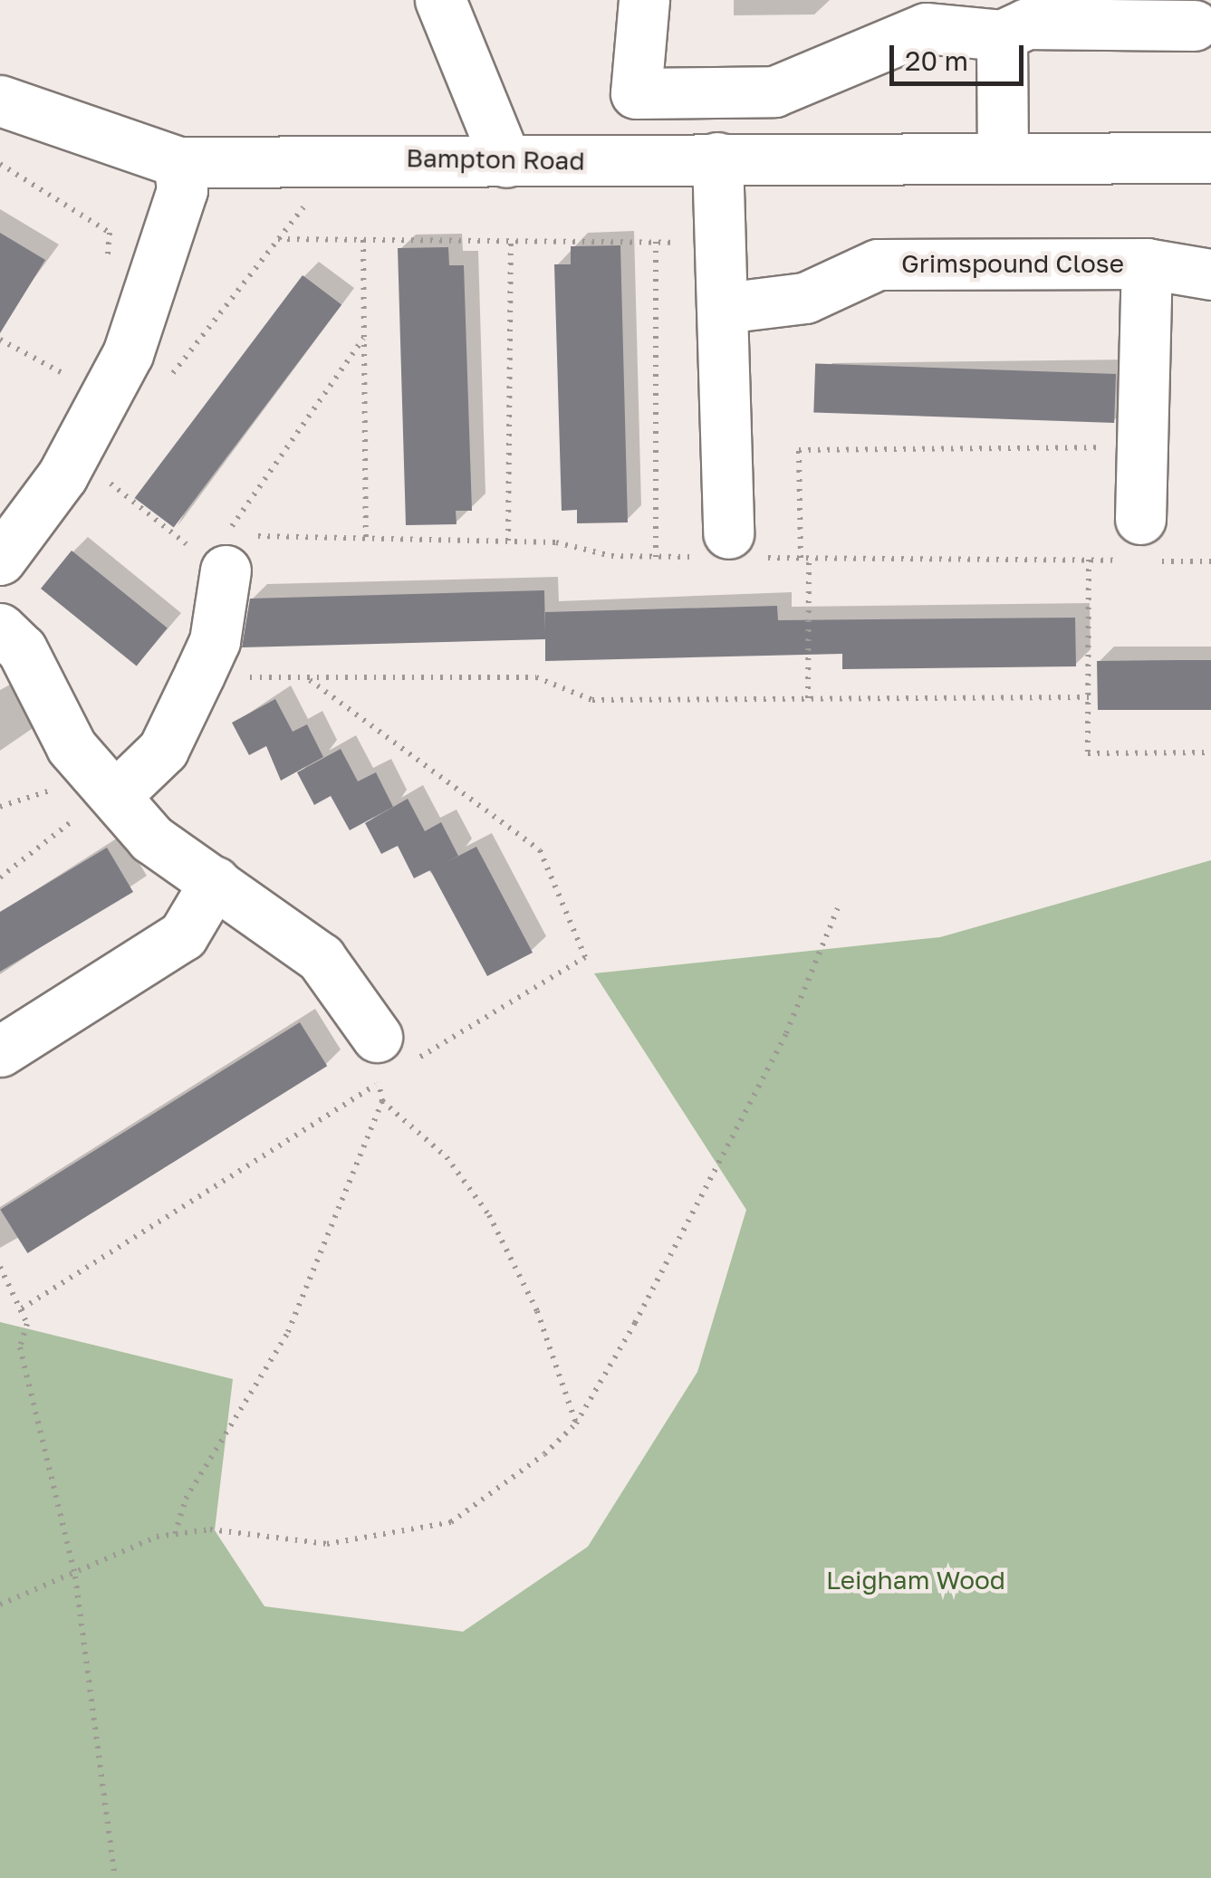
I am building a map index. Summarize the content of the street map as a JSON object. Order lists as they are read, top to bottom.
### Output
{
  "streets": {
    "street": ["Bampton Road", "Grimspound Close"]
  },
  "parks": ["Leigham Wood"],
  "scale_bar": "20 m"
}
